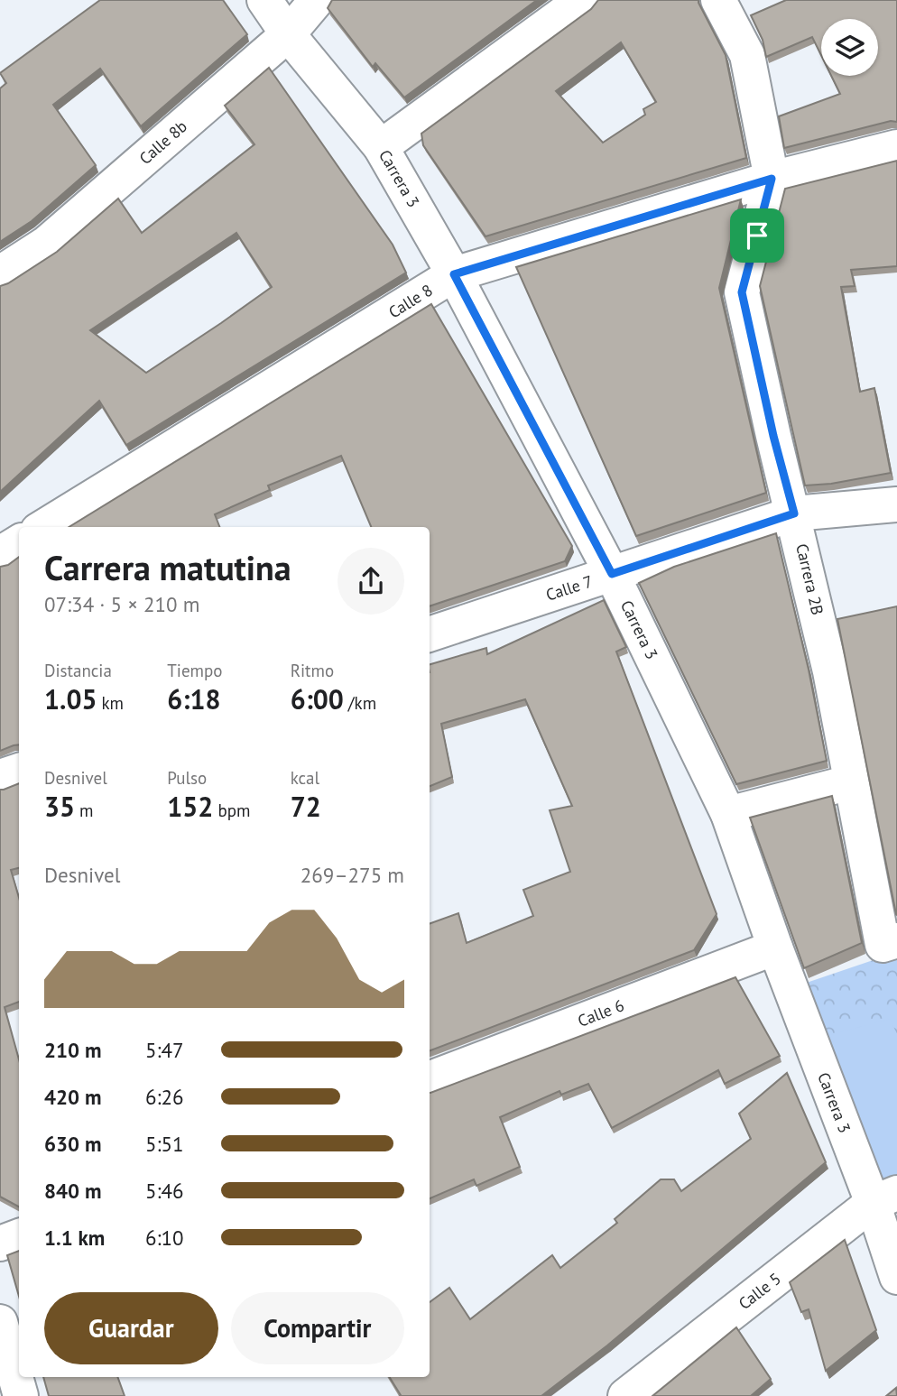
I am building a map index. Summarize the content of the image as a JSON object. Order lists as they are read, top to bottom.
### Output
{
  "streets": {
    "street": [
      "Calle 8b",
      "Carrera 3",
      "Calle 8",
      "Carrera 2B",
      "Calle 7",
      "Calle 6",
      "Calle 5"
    ]
  },
  "crossings": [
    ["Calle 8b", "Carrera 3"],
    ["Carrera 3", "Calle 8"],
    ["Carrera 3", "Calle 7"],
    ["Carrera 3", "Calle 6"],
    ["Carrera 3", "Calle 5"],
    ["Calle 8", "Carrera 2B"],
    ["Carrera 2B", "Calle 7"]
  ],
  "page": {
    "heading": ["Carrera matutina", "07:34 · 5 × 210 m"],
    "stats": [
      ["Distancia", "1.05 km"],
      ["Tiempo", "6:18"],
      ["Ritmo", "6:00 /km"],
      ["Desnivel", "35 m"],
      ["Pulso", "152 bpm"],
      ["kcal", "72"]
    ],
    "chart": ["Desnivel", "269–275 m"],
    "list": [
      {
        "name": "210 m",
        "note": "5:47"
      },
      {
        "name": "420 m",
        "note": "6:26"
      },
      {
        "name": "630 m",
        "note": "5:51"
      },
      {
        "name": "840 m",
        "note": "5:46"
      },
      {
        "name": "1.1 km",
        "note": "6:10"
      }
    ],
    "buttons": ["Guardar", "Compartir"]
  }
}
